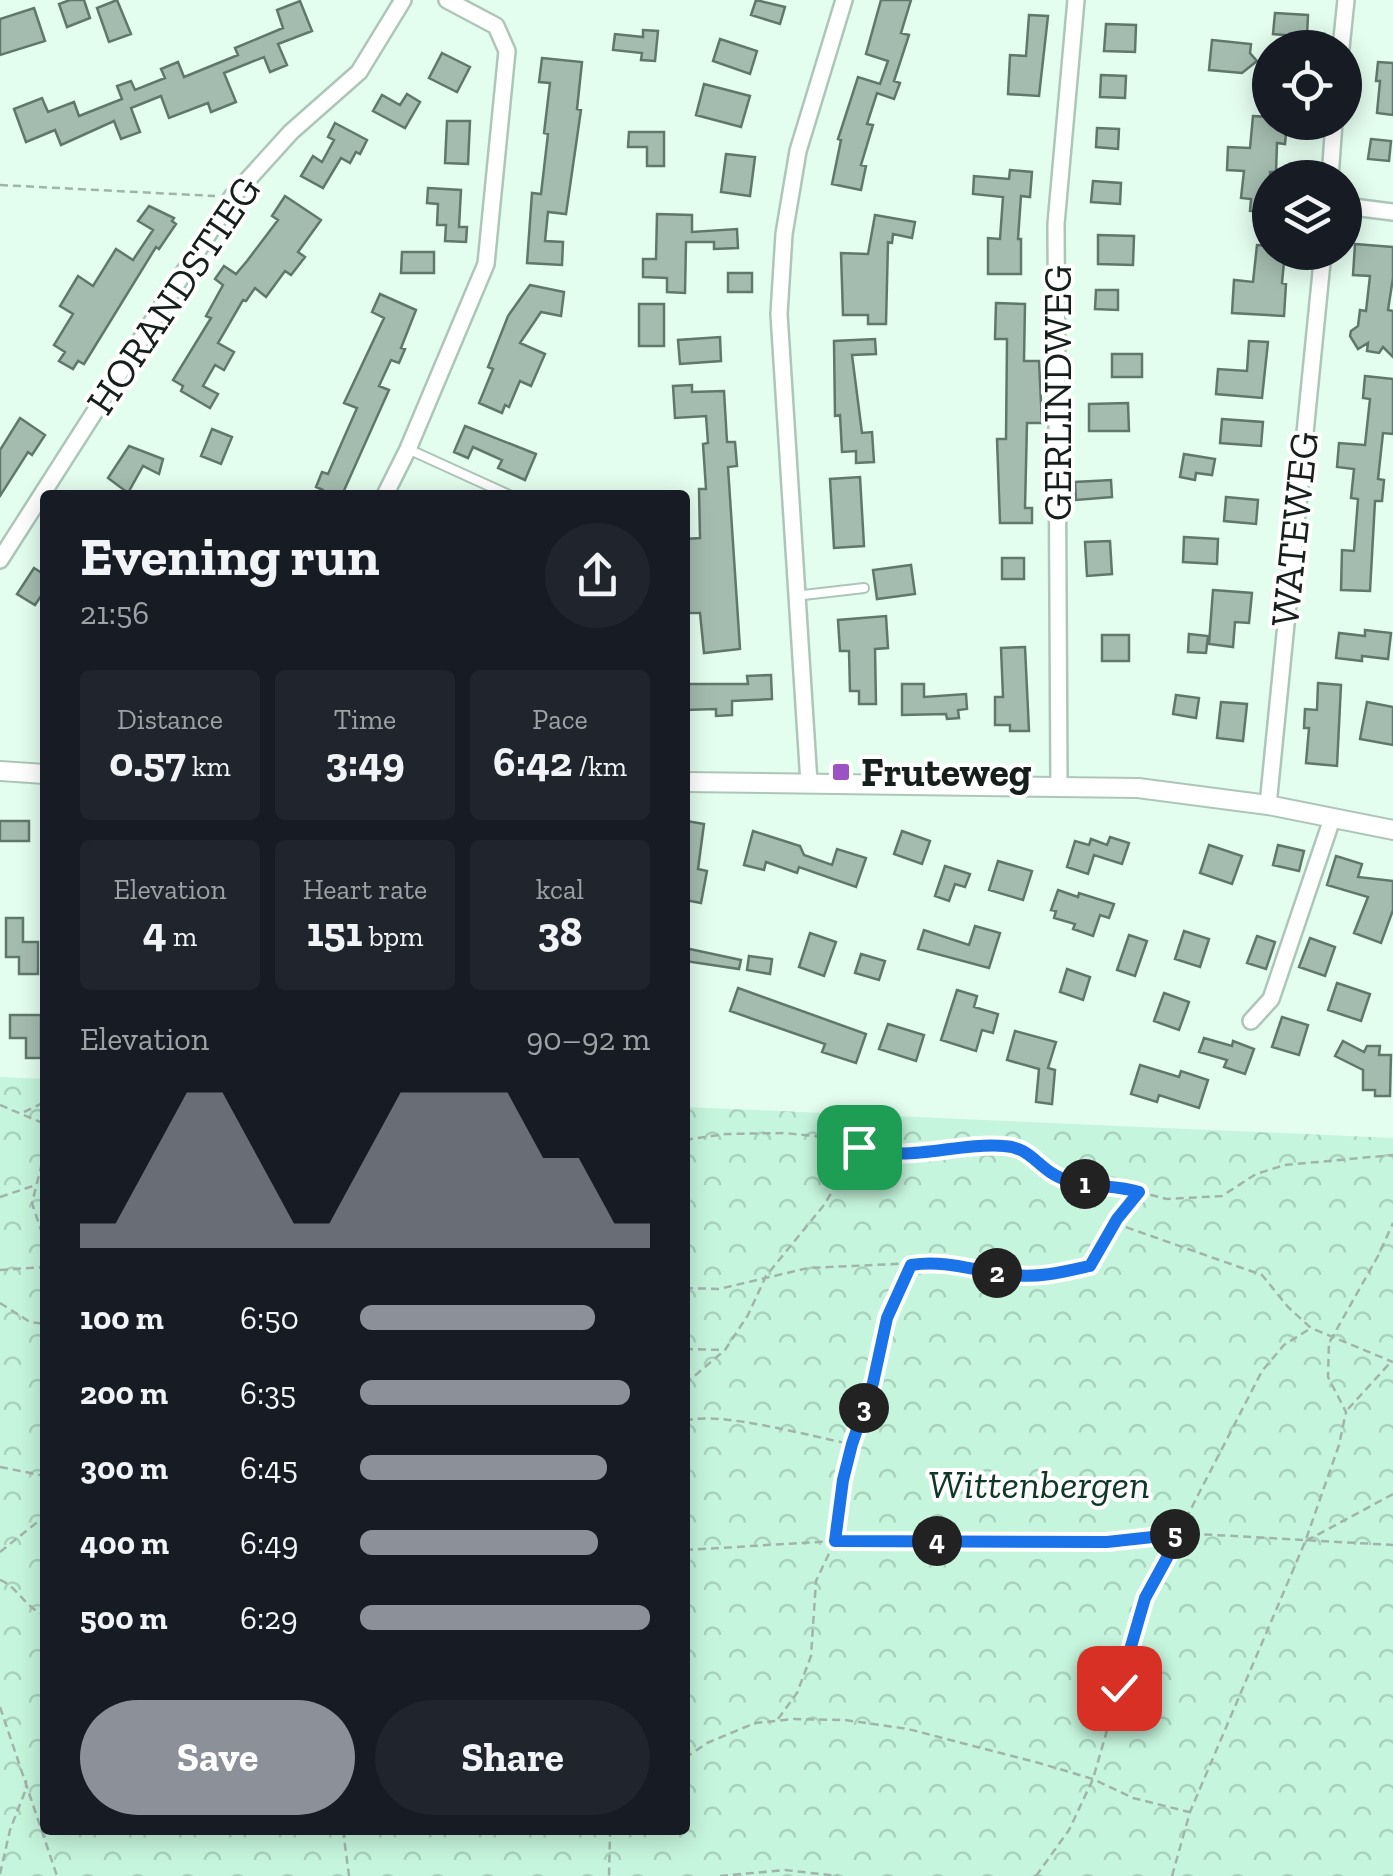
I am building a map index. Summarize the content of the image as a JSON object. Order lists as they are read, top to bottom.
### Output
{
  "streets": {
    "street": ["HORANDSTIEG", "GERLINDWEG", "WATEWEG"]
  },
  "parks": ["Wittenbergen"],
  "places": {
    "transit": ["Fruteweg"]
  },
  "page": {
    "heading": ["Evening run", "21:56"],
    "stats": [
      ["Distance", "0.57 km"],
      ["Time", "3:49"],
      ["Pace", "6:42 /km"],
      ["Elevation", "4 m"],
      ["Heart rate", "151 bpm"],
      ["kcal", "38"]
    ],
    "chart": ["Elevation", "90–92 m"],
    "pins": [
      "1",
      "2",
      "3",
      "5",
      "4"
    ],
    "list": [
      {
        "name": "100 m",
        "note": "6:50"
      },
      {
        "name": "200 m",
        "note": "6:35"
      },
      {
        "name": "300 m",
        "note": "6:45"
      },
      {
        "name": "400 m",
        "note": "6:49"
      },
      {
        "name": "500 m",
        "note": "6:29"
      }
    ],
    "buttons": ["Save", "Share"]
  }
}
